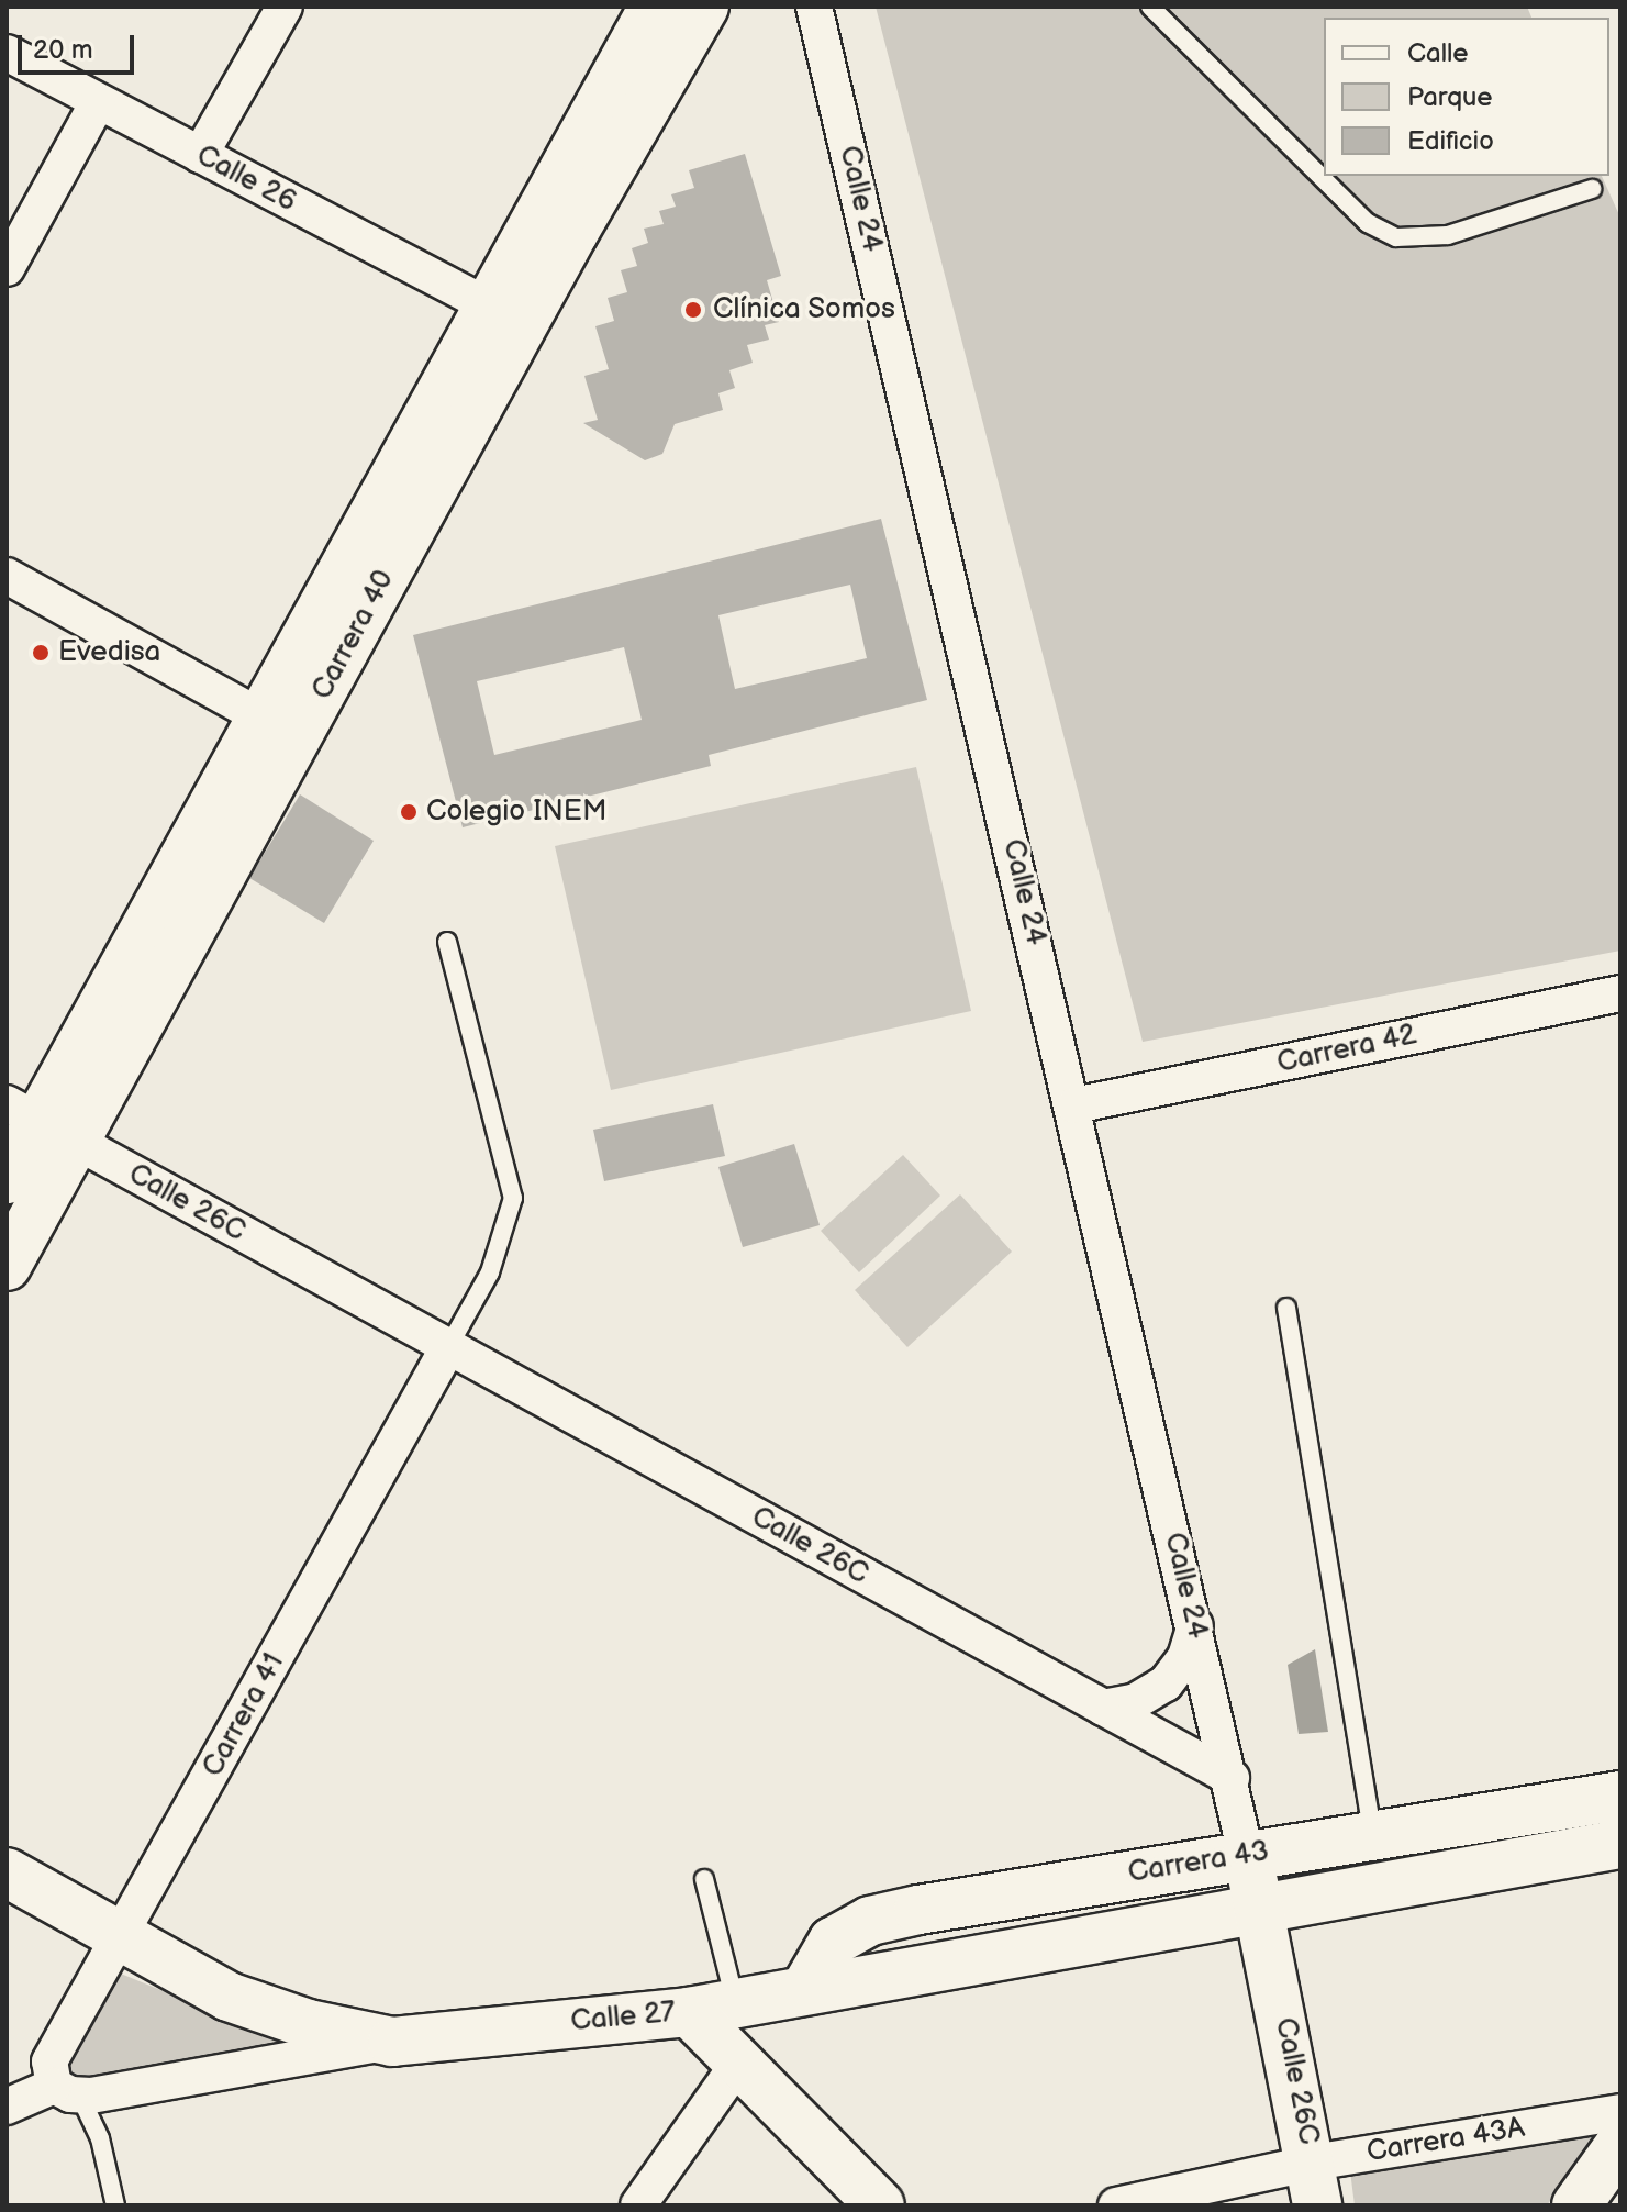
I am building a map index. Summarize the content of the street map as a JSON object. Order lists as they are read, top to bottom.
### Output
{
  "streets": {
    "street": [
      "Calle 26",
      "Calle 24",
      "Carrera 40",
      "Carrera 42",
      "Calle 26C",
      "Carrera 41",
      "Carrera 43",
      "Calle 27",
      "Carrera 43A"
    ]
  },
  "crossings": [
    ["Calle 26", "Carrera 40"],
    ["Calle 24", "Carrera 42"],
    ["Calle 24", "Calle 26C"],
    ["Carrera 40", "Calle 26C"],
    ["Calle 26C", "Carrera 41"],
    ["Calle 26C", "Carrera 43"],
    ["Calle 26C", "Carrera 43A"],
    ["Carrera 41", "Calle 27"],
    ["Carrera 43", "Calle 27"]
  ],
  "places": ["Clínica Somos", "Evedisa", "Colegio INEM"],
  "legend": ["Calle", "Parque", "Edificio"],
  "scale_bar": "20 m"
}
